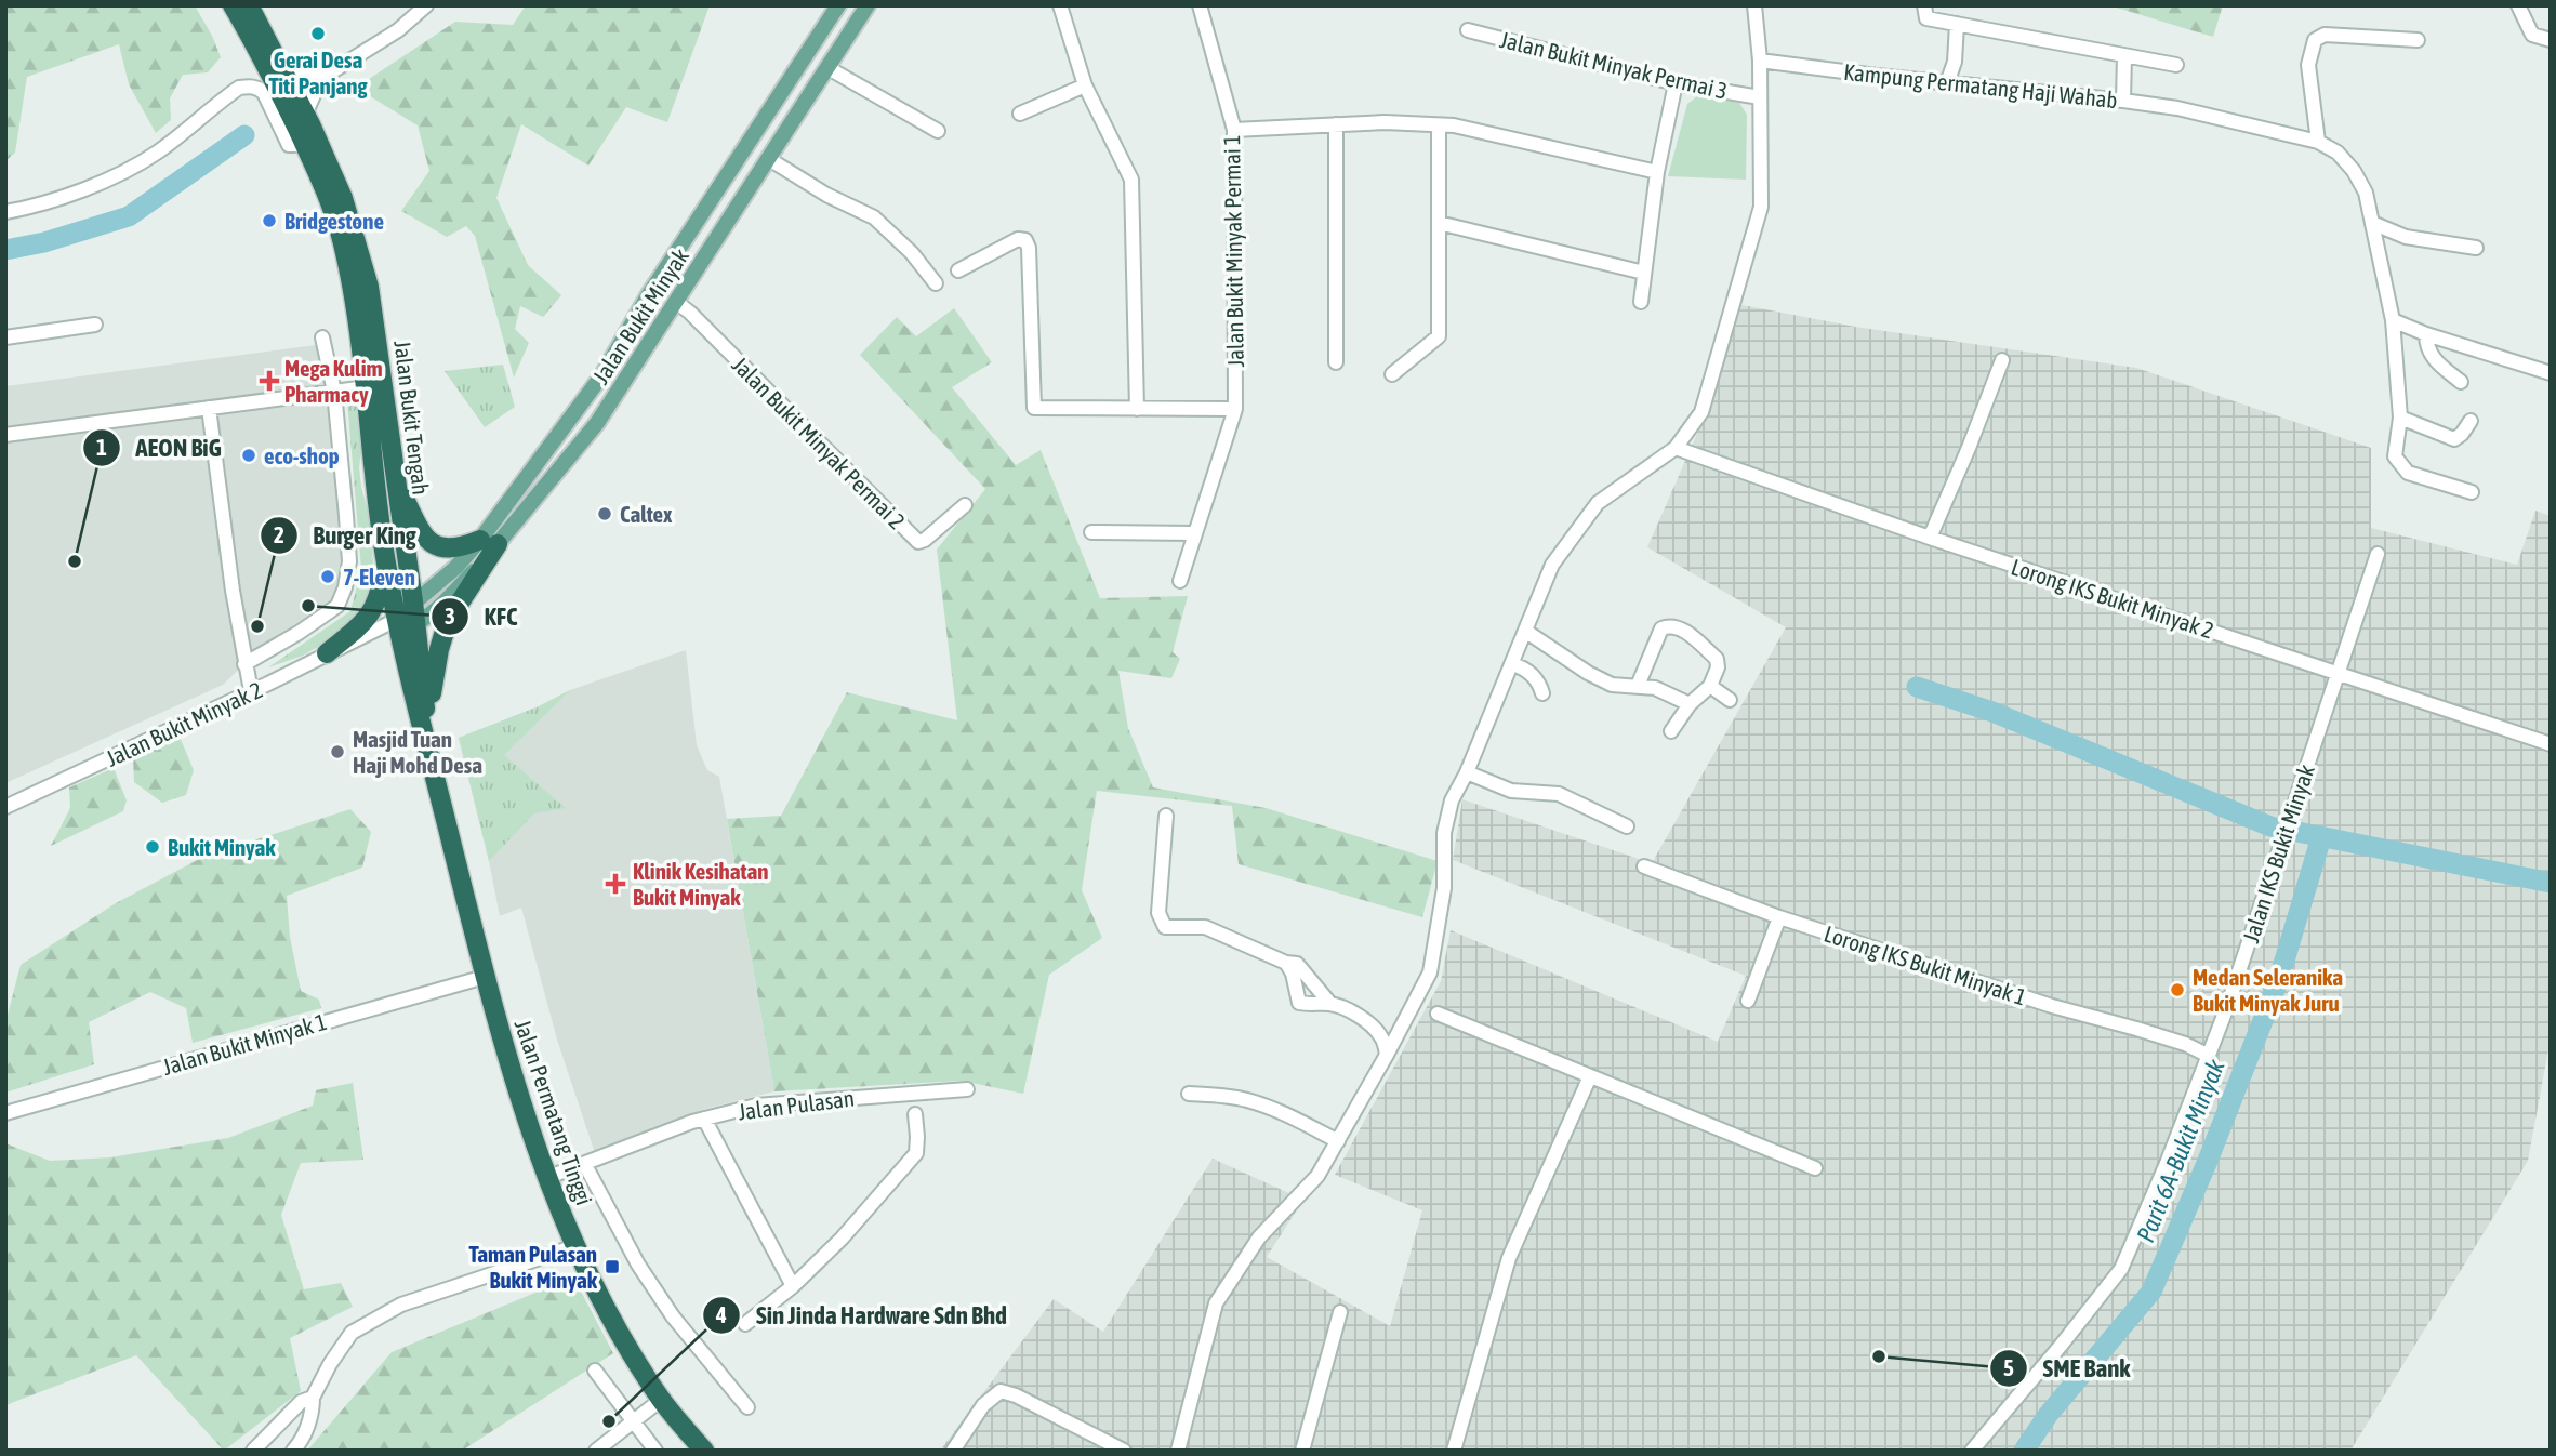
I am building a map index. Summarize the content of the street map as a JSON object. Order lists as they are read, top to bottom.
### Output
{
  "streets": {
    "highway": ["Jalan Bukit Tengah", "Jalan Permatang Tinggi"],
    "main road": ["Jalan Bukit Minyak"],
    "street": [
      "Jalan Bukit Minyak Permai 3",
      "Kampung Permatang Haji Wahab",
      "Jalan Bukit Minyak Permai 1",
      "Jalan Bukit Minyak Permai 2",
      "Lorong IKS Bukit Minyak 2",
      "Jalan Bukit Minyak 2",
      "Jalan IKS Bukit Minyak",
      "Lorong IKS Bukit Minyak 1",
      "Jalan Bukit Minyak 1",
      "Jalan Pulasan"
    ]
  },
  "crossings": [
    ["Jalan Bukit Minyak", "Jalan Bukit Tengah"],
    ["Jalan Bukit Minyak", "Jalan Bukit Minyak Permai 2"],
    ["Jalan Bukit Minyak", "Jalan Bukit Minyak 2"],
    ["Jalan Bukit Tengah", "Jalan Bukit Minyak 2"],
    ["Jalan Bukit Tengah", "Jalan Permatang Tinggi"],
    ["Lorong IKS Bukit Minyak 2", "Jalan IKS Bukit Minyak"],
    ["Jalan IKS Bukit Minyak", "Lorong IKS Bukit Minyak 1"],
    ["Jalan Bukit Minyak 1", "Jalan Permatang Tinggi"],
    ["Jalan Pulasan", "Jalan Permatang Tinggi"]
  ],
  "water": ["Parit 6A-Bukit Minyak"],
  "places": {
    "other": [
      "Gerai Desa Titi Panjang",
      "Bridgestone",
      "eco-shop",
      "Caltex",
      "AEON BiG",
      "7-Eleven",
      "KFC",
      "Burger King",
      "Masjid Tuan Haji Mohd Desa",
      "Bukit Minyak",
      "Medan Seleranika Bukit Minyak Juru",
      "SME Bank",
      "Sin Jinda Hardware Sdn Bhd"
    ],
    "health": ["Mega Kulim Pharmacy", "Klinik Kesihatan Bukit Minyak"],
    "transit": ["Taman Pulasan Bukit Minyak"]
  }
}
